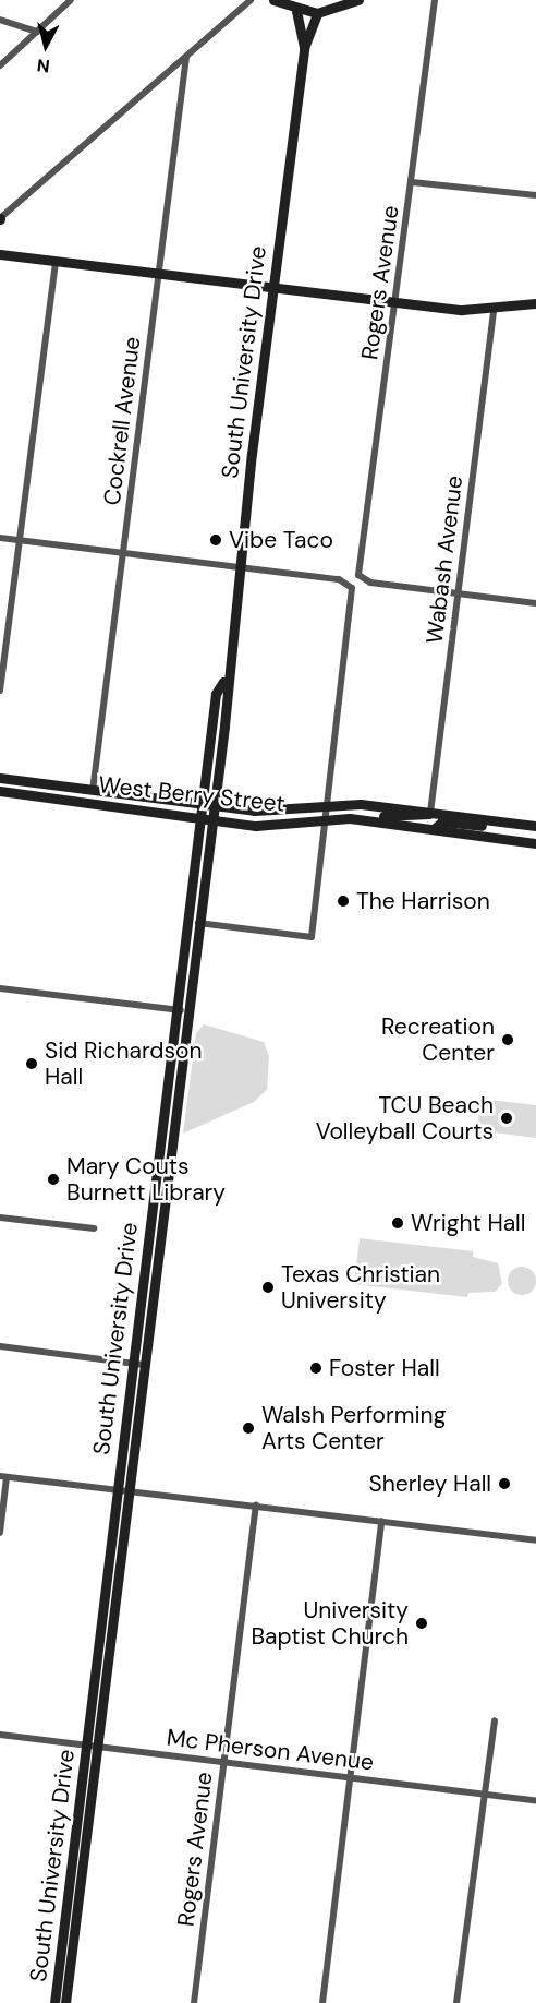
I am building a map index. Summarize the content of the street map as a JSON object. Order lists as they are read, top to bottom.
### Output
{
  "streets": {
    "main road": ["South University Drive", "West Berry Street"],
    "street": [
      "Rogers Avenue",
      "Cockrell Avenue",
      "Wabash Avenue",
      "Mc Pherson Avenue"
    ]
  },
  "crossings": [
    ["Rogers Avenue", "Wabash Avenue"],
    ["Rogers Avenue", "Mc Pherson Avenue"],
    ["South University Drive", "West Berry Street"],
    ["South University Drive", "Mc Pherson Avenue"],
    ["Cockrell Avenue", "West Berry Street"],
    ["Wabash Avenue", "West Berry Street"]
  ],
  "places": [
    "Vibe Taco",
    "The Harrison",
    "Recreation Center",
    "Sid Richardson Hall",
    "TCU Beach Volleyball Courts",
    "Mary Couts Burnett Library",
    "Wright Hall",
    "Texas Christian University",
    "Foster Hall",
    "Walsh Performing Arts Center",
    "Sherley Hall",
    "University Baptist Church"
  ],
  "north": "bottom"
}
